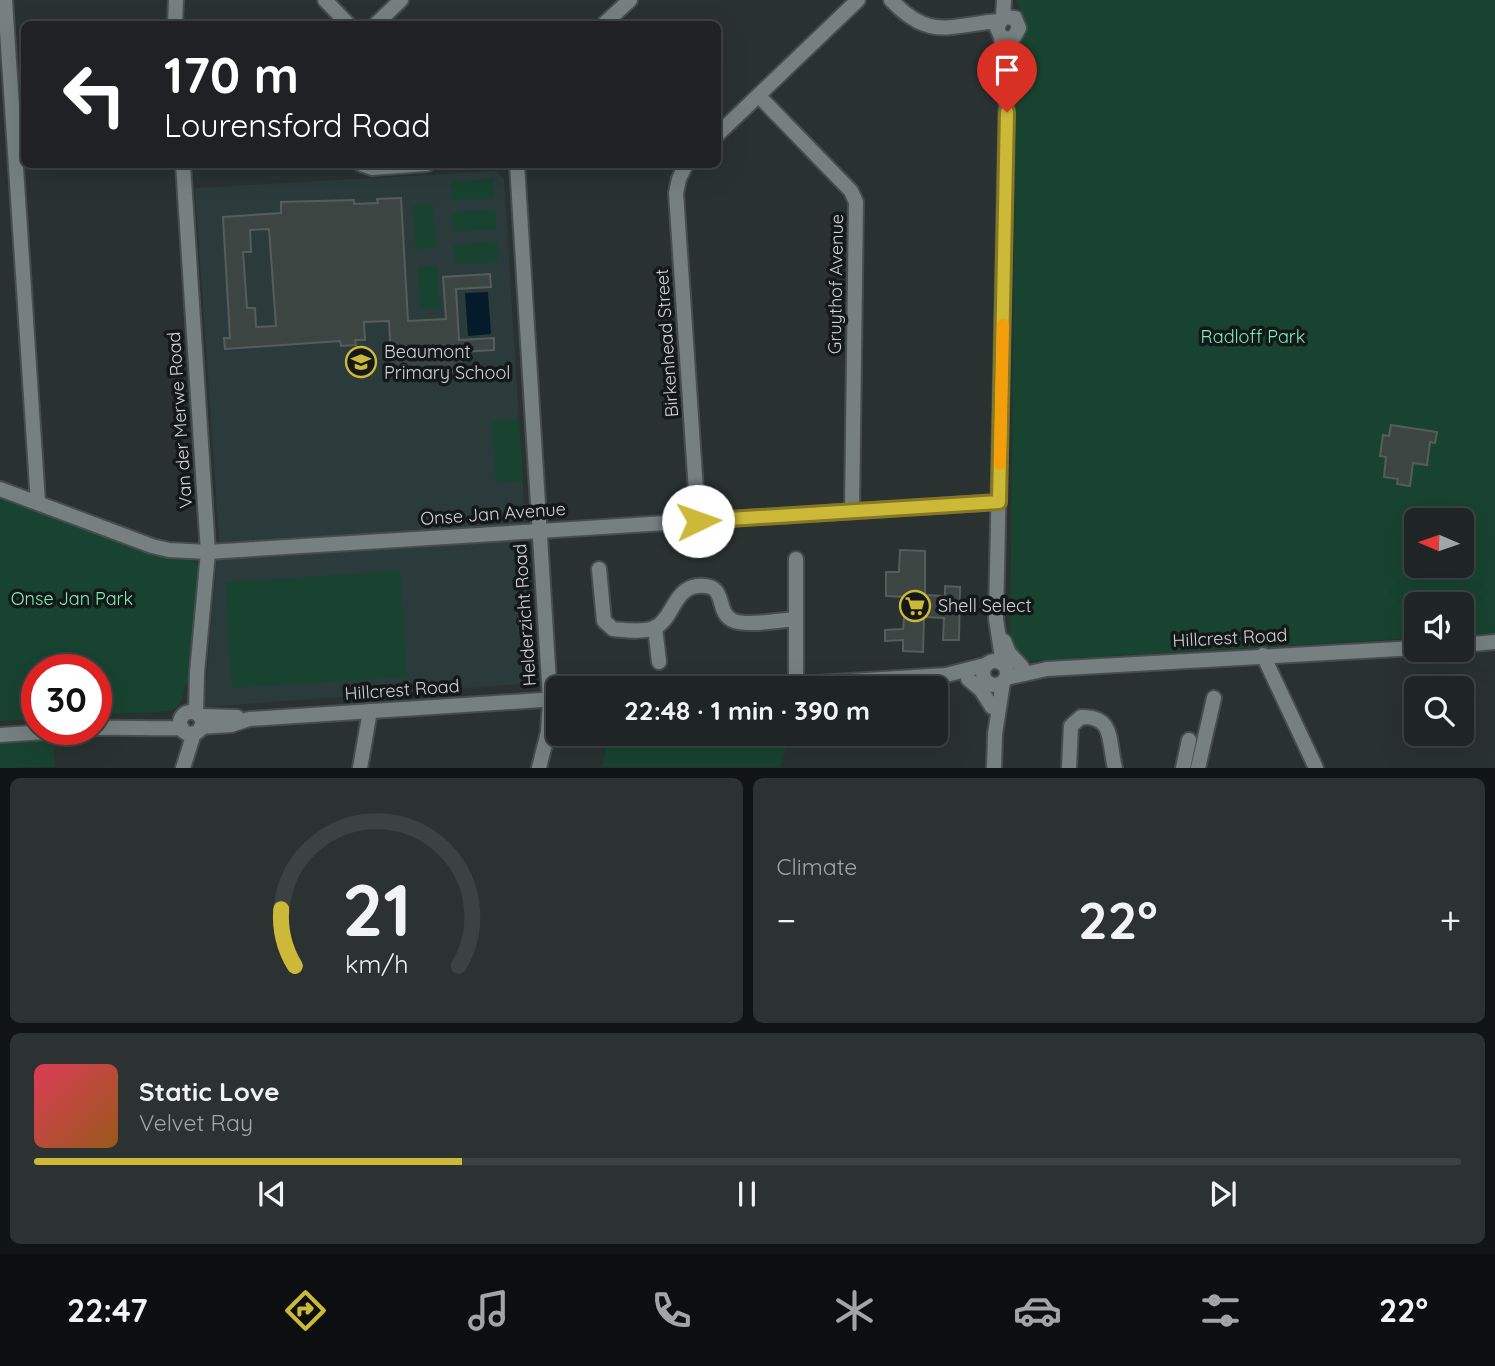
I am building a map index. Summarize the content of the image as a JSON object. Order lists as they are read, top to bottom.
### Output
{
  "streets": {
    "street": [
      "Gruythof Avenue",
      "Birkenhead Street",
      "Van der Merwe Road",
      "Onse Jan Avenue",
      "Helderzicht Road",
      "Hillcrest Road"
    ]
  },
  "crossings": [
    ["Gruythof Avenue", "Onse Jan Avenue"],
    ["Birkenhead Street", "Onse Jan Avenue"],
    ["Van der Merwe Road", "Onse Jan Avenue"],
    ["Van der Merwe Road", "Hillcrest Road"],
    ["Onse Jan Avenue", "Helderzicht Road"]
  ],
  "parks": ["Radloff Park", "Onse Jan Park"],
  "places": {
    "school or university": ["Beaumont Primary School"],
    "supermarket": ["Shell Select"]
  },
  "north": "left",
  "page": {
    "turn": ["170 m", "Lourensford Road"],
    "limit": "30",
    "trip": "22:48 · 1 min · 390 m",
    "tile": "Climate",
    "heat": ["−", "22°", "+"],
    "song": ["Static Love", "Velvet Ray"],
    "tabs": ["22:47", "22°"],
    "gauge": ["21", "km/h"]
  }
}
